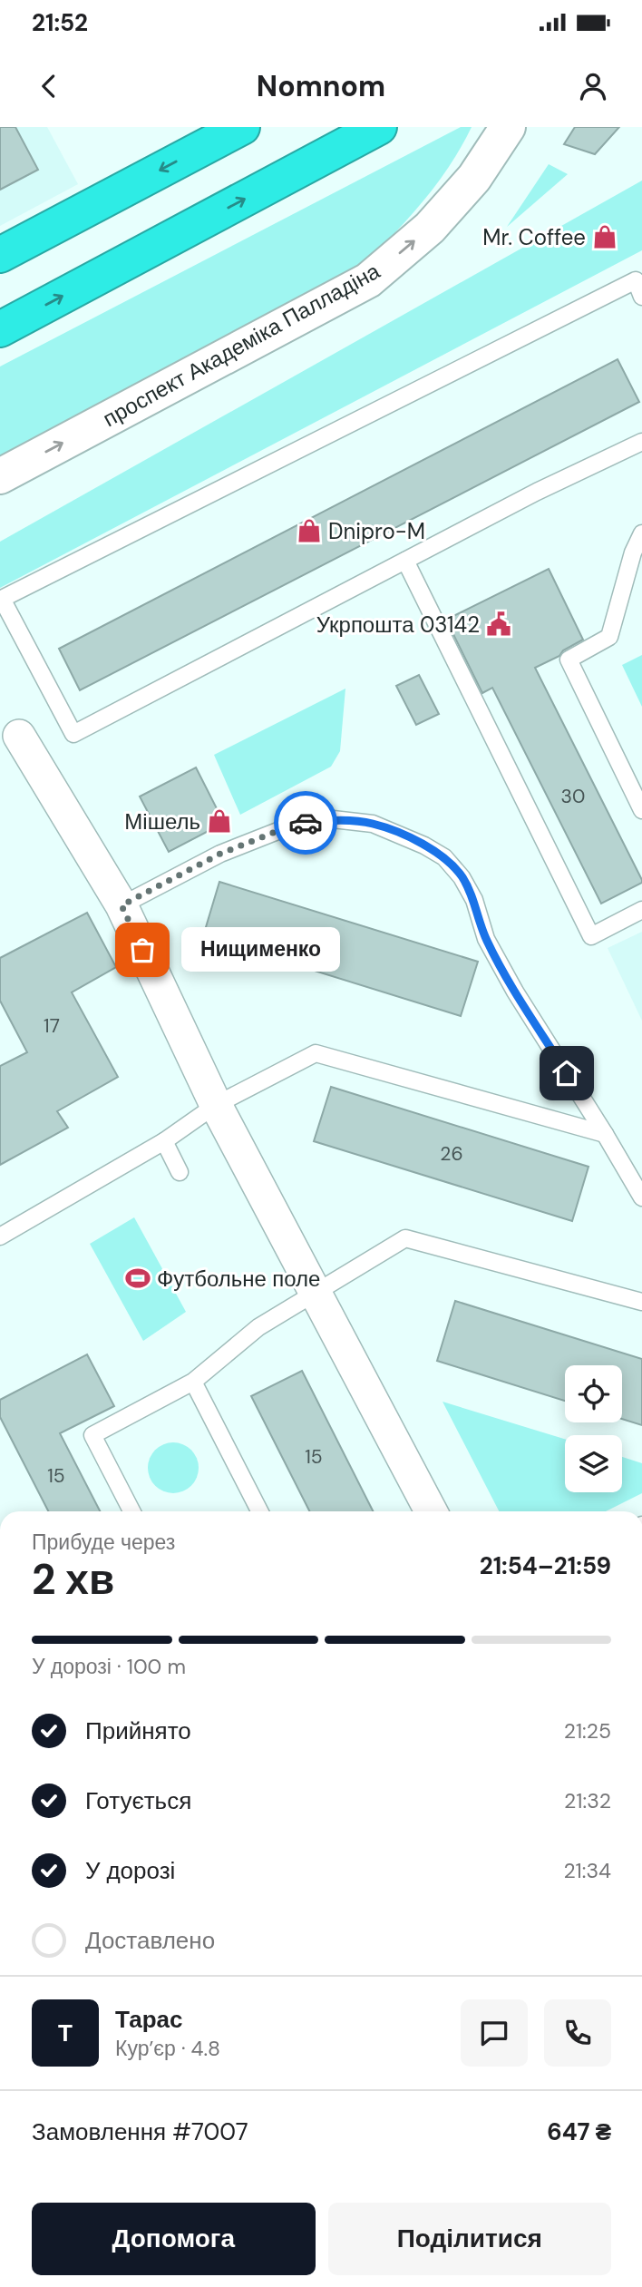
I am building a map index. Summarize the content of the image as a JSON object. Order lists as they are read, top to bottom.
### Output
{
  "streets": {
    "street": ["проспект Академіка Палладіна"]
  },
  "one_way": ["проспект Академіка Палладіна"],
  "places": {
    "shop": ["Mr. Coffee", "Dnipro-M", "Мішель"],
    "public building": ["Укрпошта 03142"],
    "other": ["Нищименко"],
    "sports": ["Футбольне поле"]
  },
  "house_numbers": [
    "30",
    "17",
    "26",
    "15",
    "15"
  ],
  "page": {
    "status": "21:52",
    "header": "Nomnom",
    "bubble": "Нищименко",
    "heading": ["2 хв", "Прибуде через", "21:54–21:59"],
    "panel": [
      "Тарас",
      "Кур’єр · 4.8",
      "Замовлення #7007",
      "647 ₴"
    ],
    "bar": "У дорозі · 100 m",
    "list": [
      ["Прийнято", "21:25"],
      ["Готується", "21:32"],
      ["У дорозі", "21:34"],
      "Доставлено"
    ],
    "round": "Т",
    "buttons": ["Допомога", "Поділитися"]
  }
}
